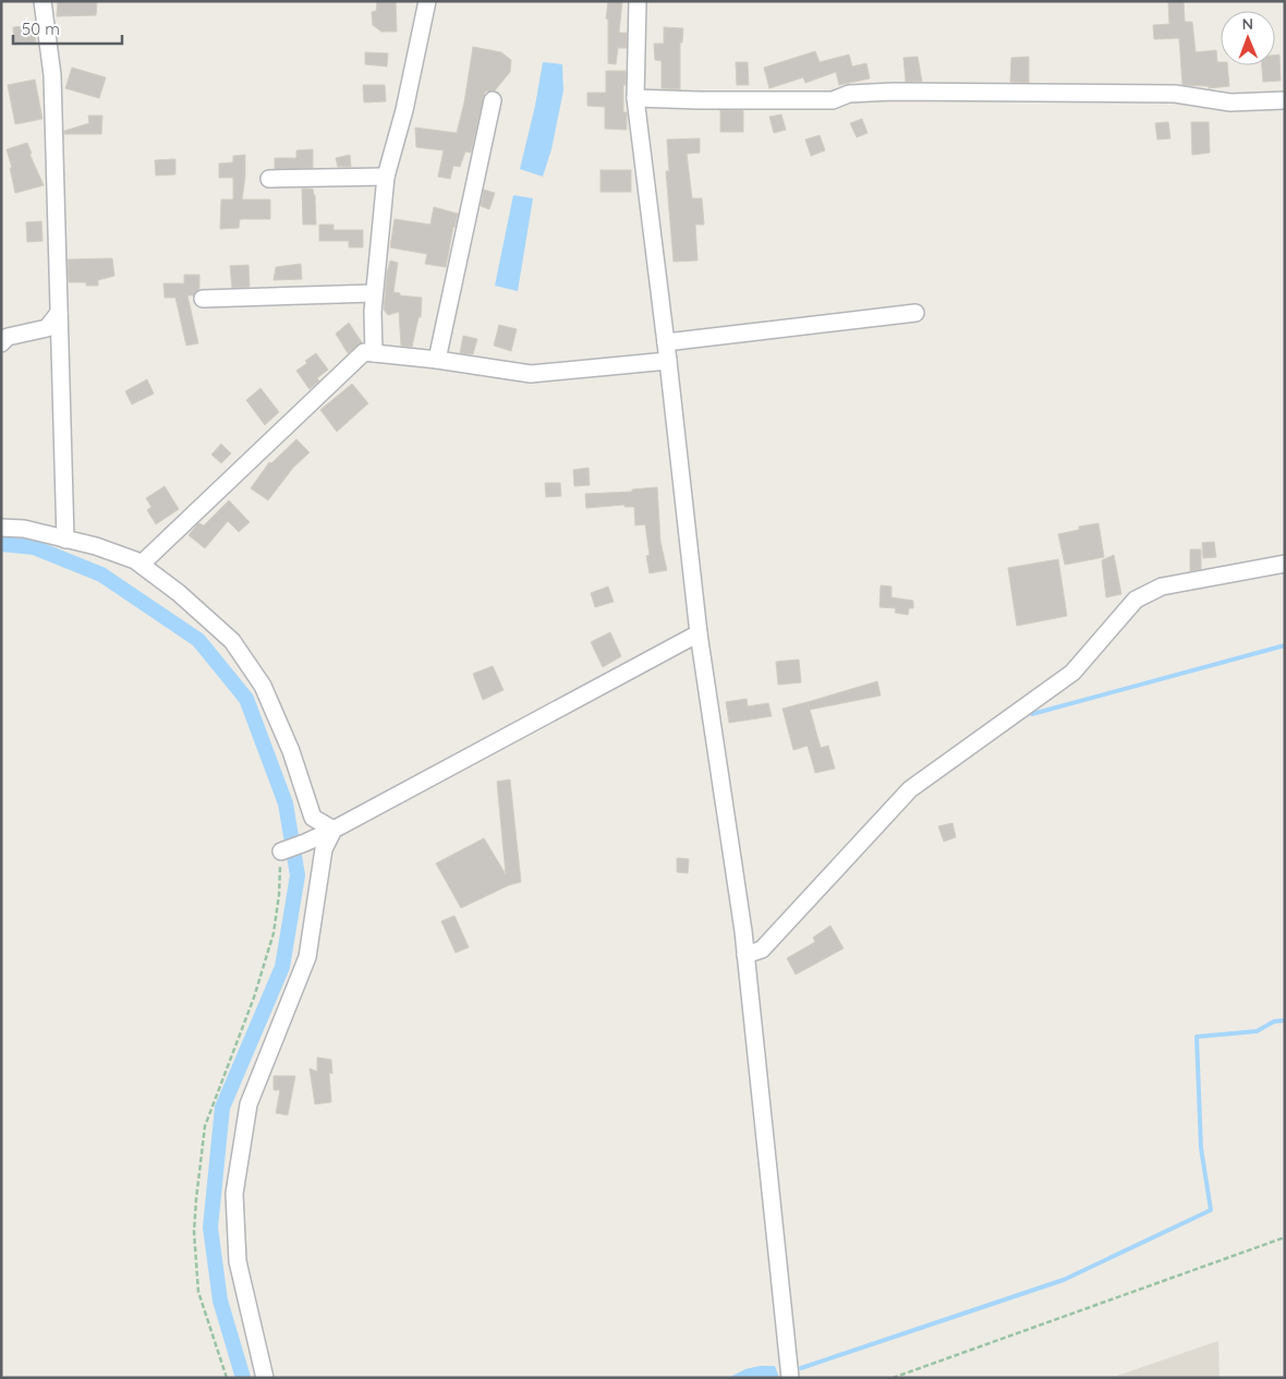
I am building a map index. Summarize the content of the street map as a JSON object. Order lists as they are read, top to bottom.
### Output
{
  "scale_bar": "50 m",
  "north": "top"
}
